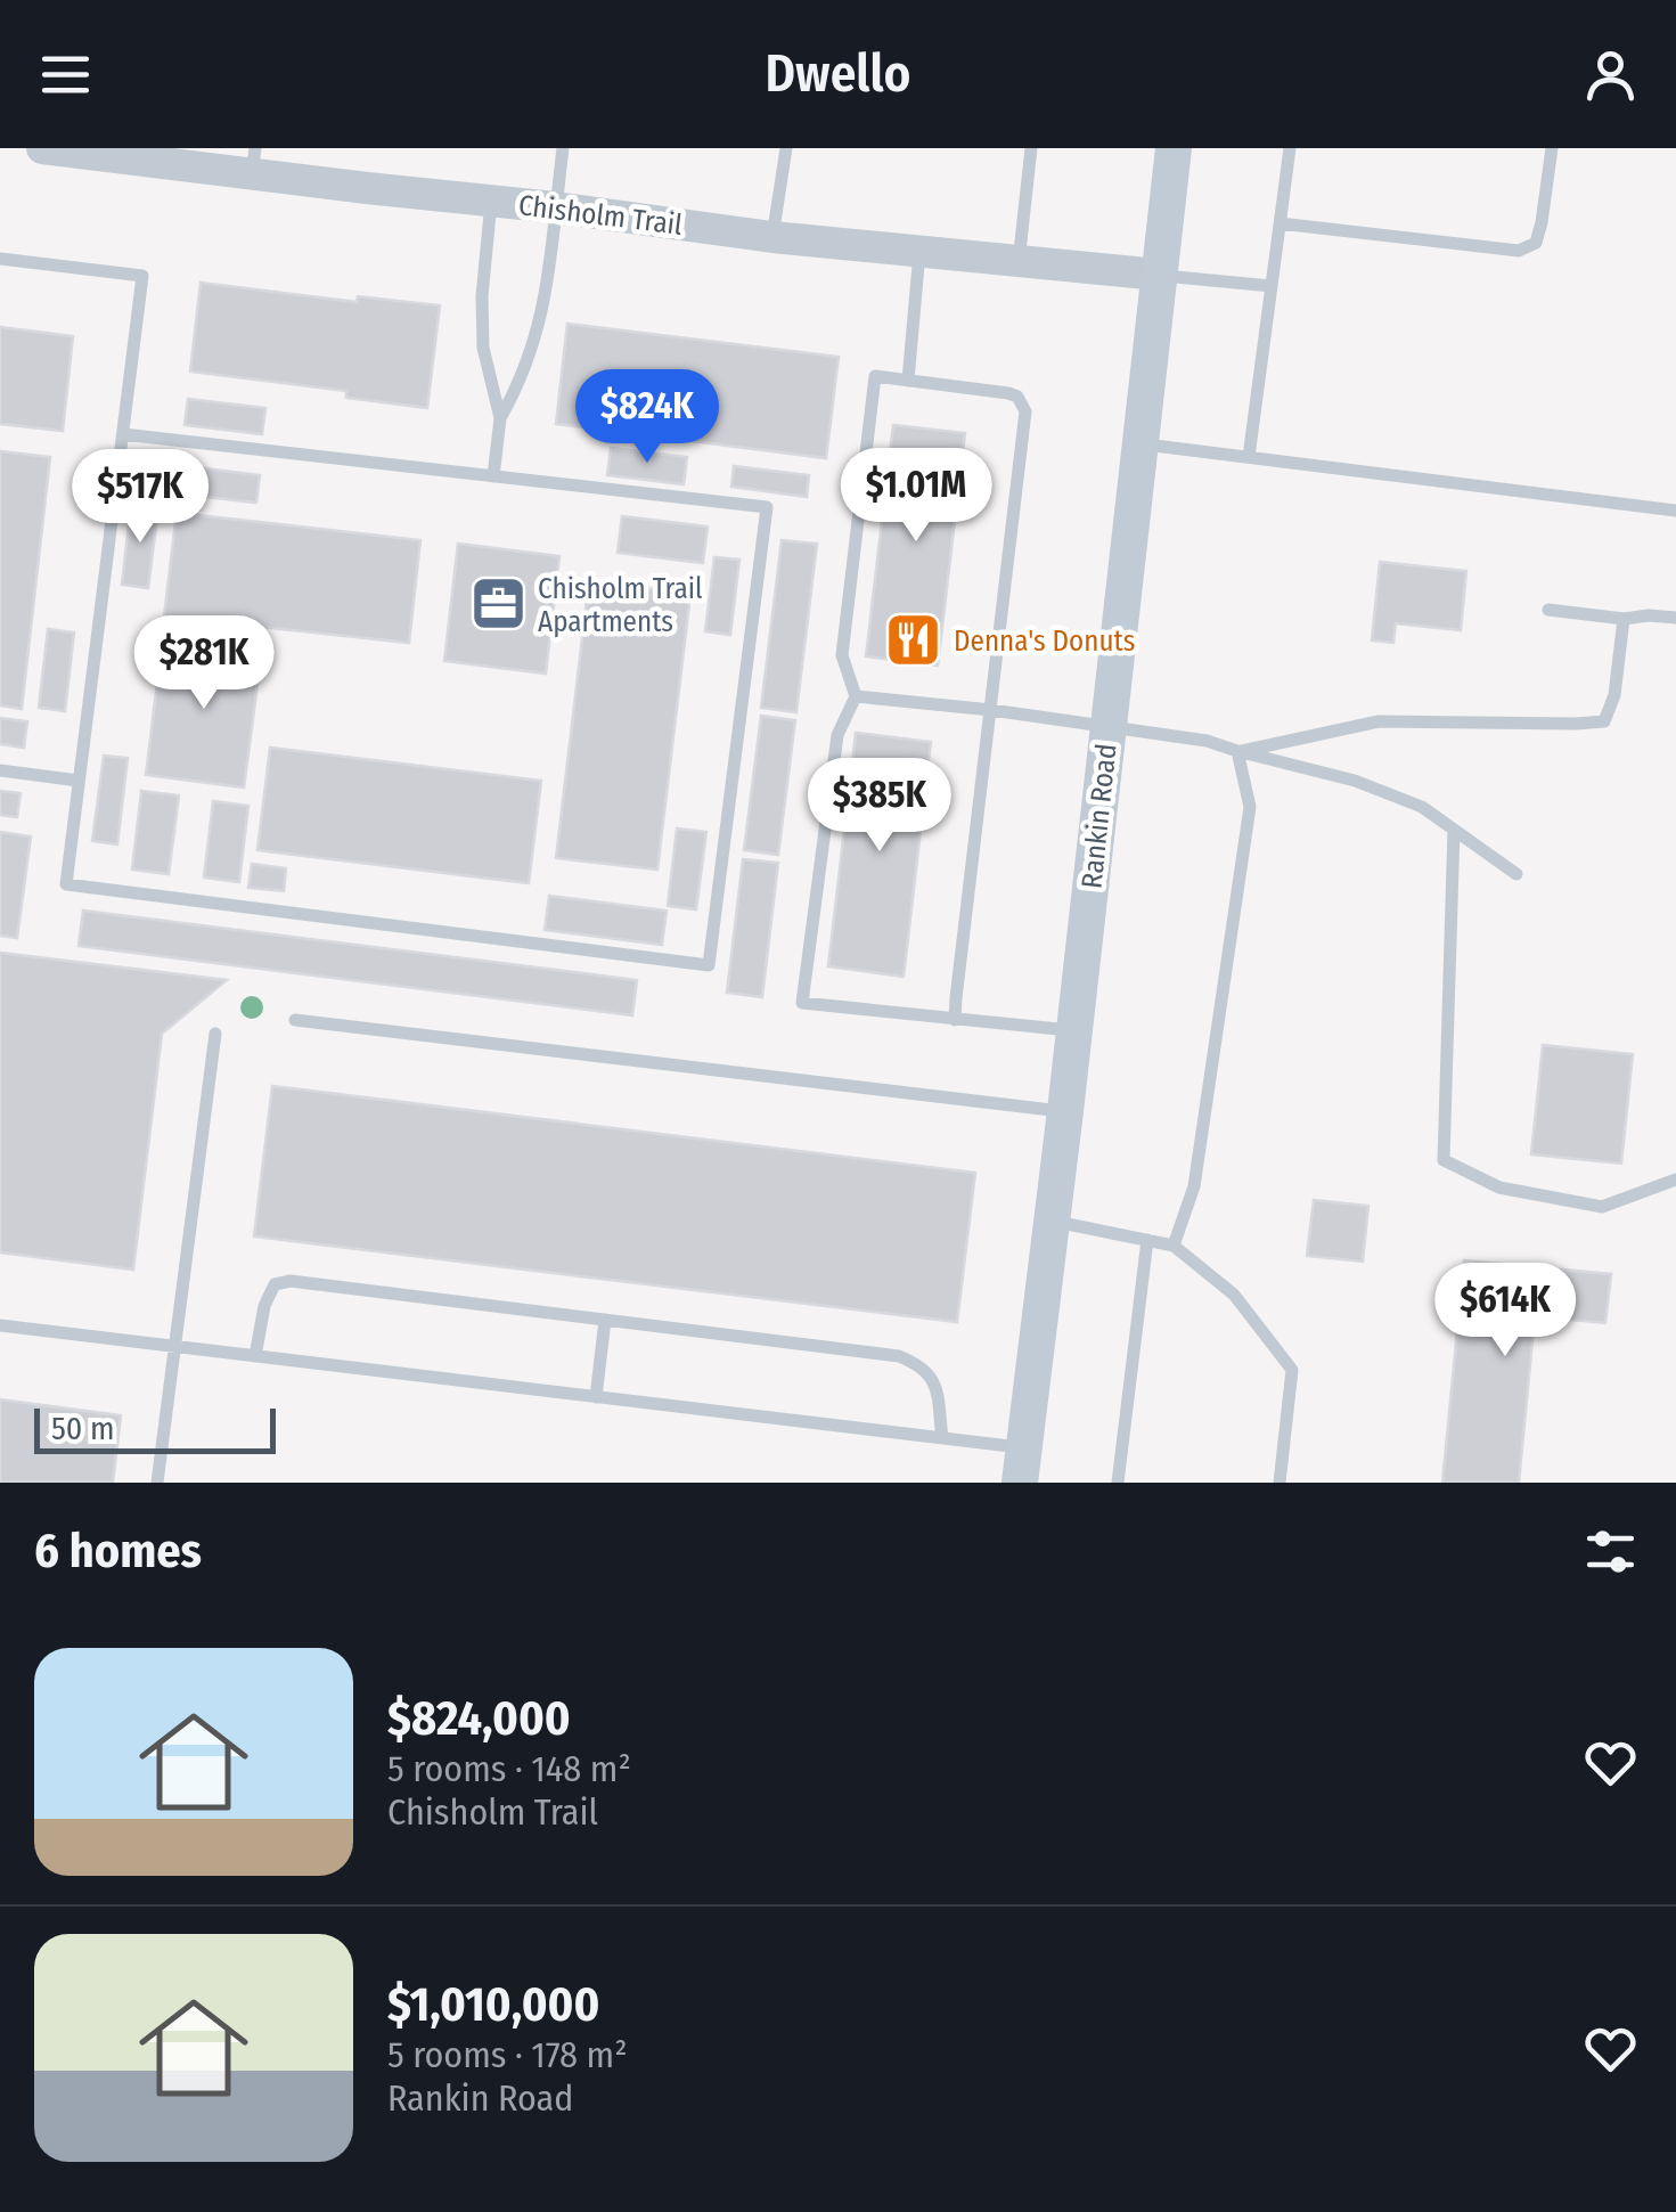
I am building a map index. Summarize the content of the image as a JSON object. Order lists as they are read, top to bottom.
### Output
{
  "streets": {
    "main road": ["Rankin Road"],
    "street": ["Chisholm Trail"]
  },
  "crossings": [
    ["Chisholm Trail", "Rankin Road"]
  ],
  "places": {
    "office": ["Chisholm Trail Apartments"],
    "restaurant": ["Denna's Donuts"]
  },
  "scale_bar": "50 m",
  "page": {
    "header": "Dwello",
    "price": [
      "$824K",
      "$1.01M",
      "$517K",
      "$281K",
      "$385K",
      "$614K"
    ],
    "scale": "50 m",
    "heading": "6 homes",
    "list": [
      {
        "name": "$824,000",
        "note": "5 rooms · 148 m² · Chisholm Trail"
      },
      {
        "name": "$1,010,000",
        "note": "5 rooms · 178 m² · Rankin Road"
      }
    ]
  }
}
